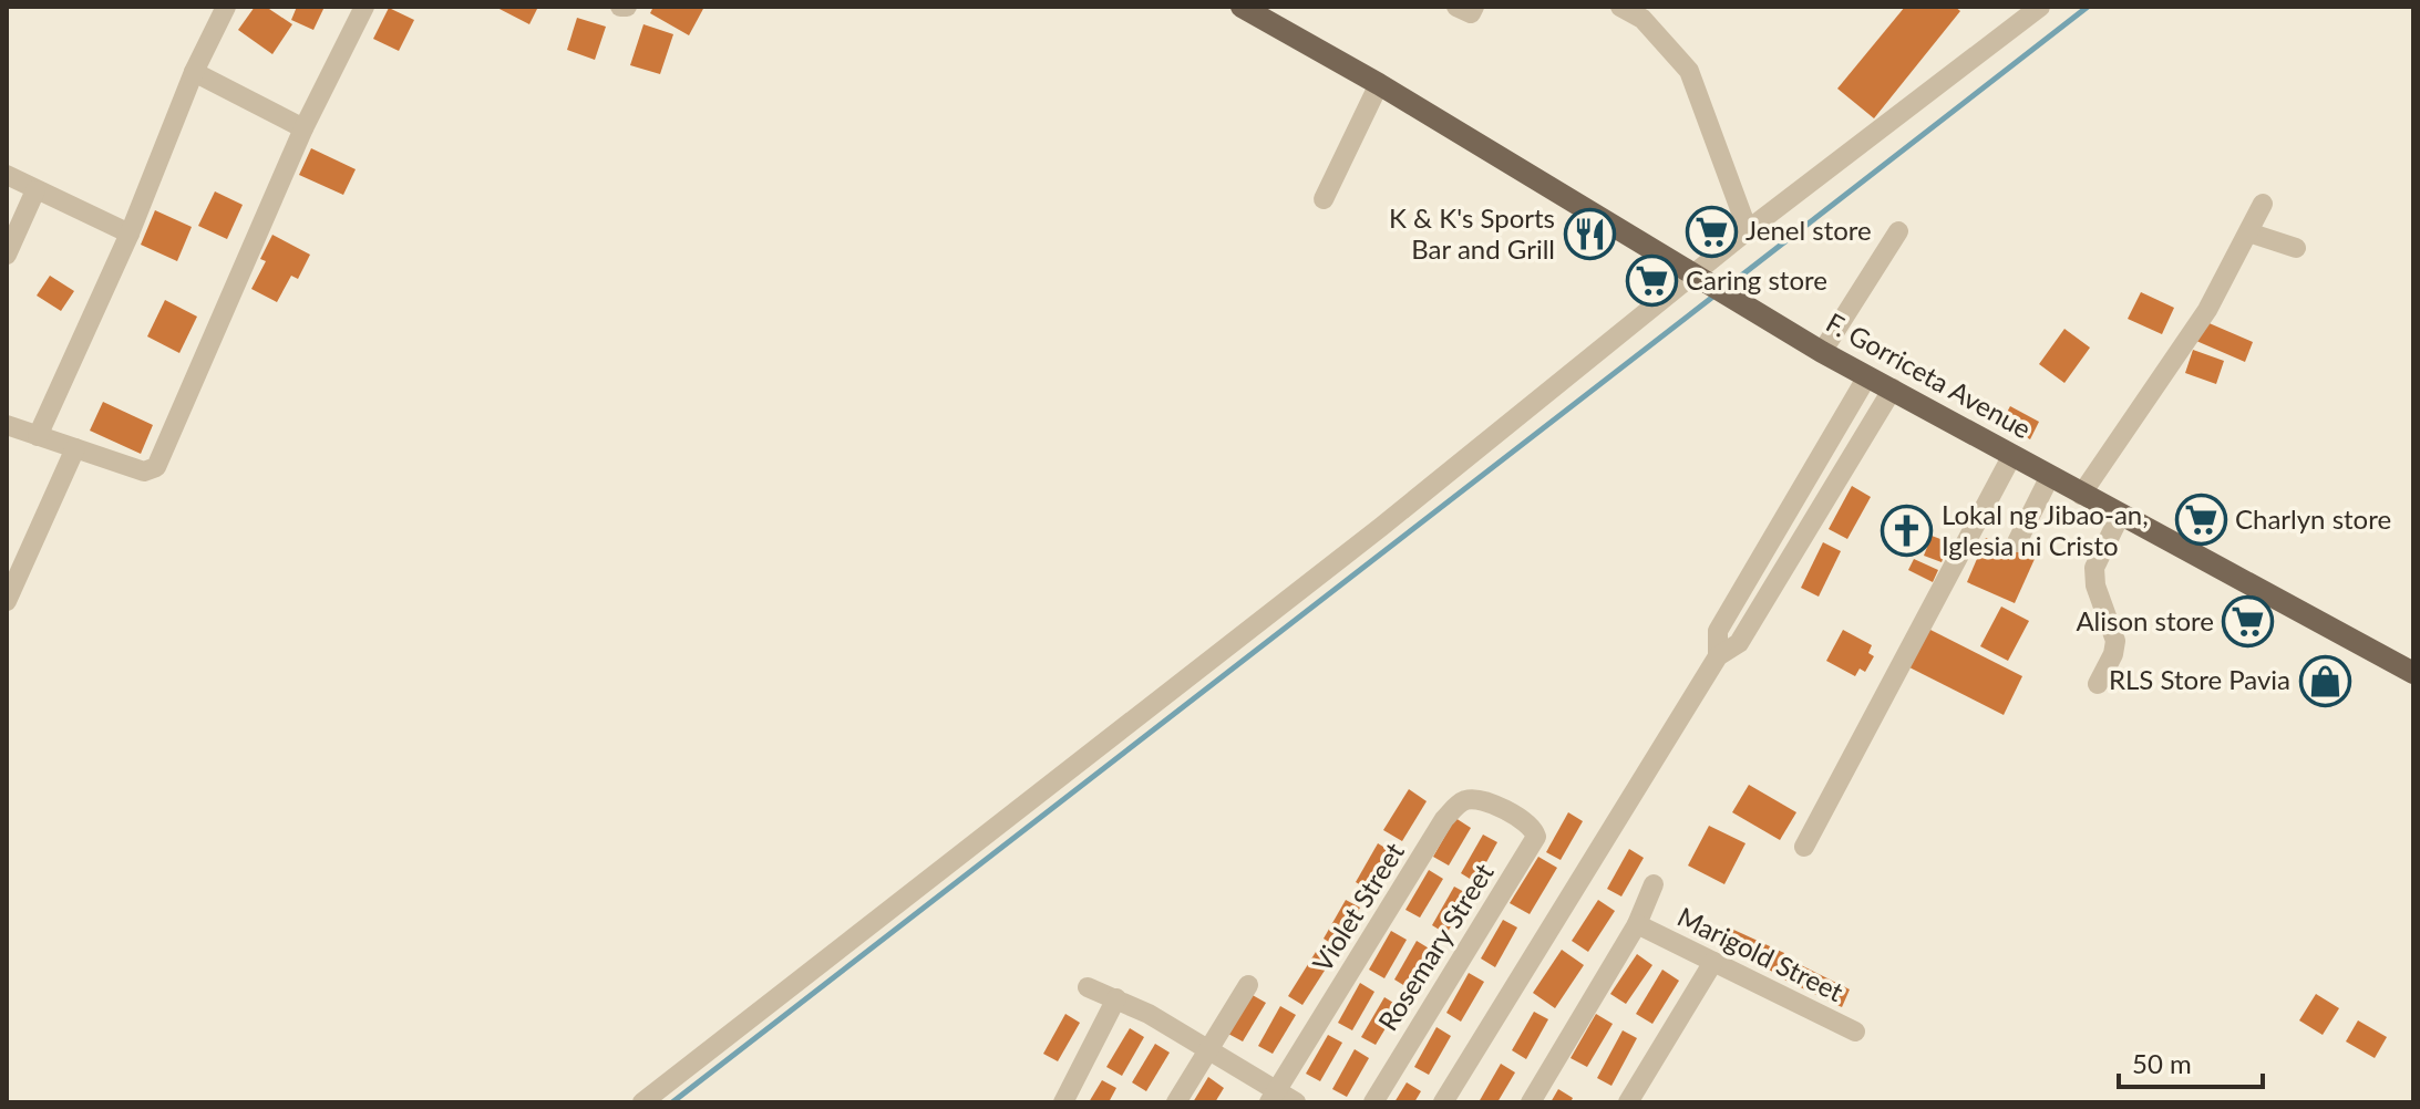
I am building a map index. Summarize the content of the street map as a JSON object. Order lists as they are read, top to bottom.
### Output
{
  "streets": {
    "main road": ["F. Gorriceta Avenue"],
    "street": ["Violet Street", "Rosemary Street", "Marigold Street"]
  },
  "crossings": [
    ["Violet Street", "Rosemary Street"]
  ],
  "places": {
    "supermarket": [
      "Jenel store",
      "Caring store",
      "Charlyn store",
      "Alison store"
    ],
    "restaurant": ["K & K's Sports Bar and Grill"],
    "church": ["Lokal ng Jibao-an, Iglesia ni Cristo"],
    "shop": ["RLS Store Pavia"]
  },
  "scale_bar": "50 m"
}
